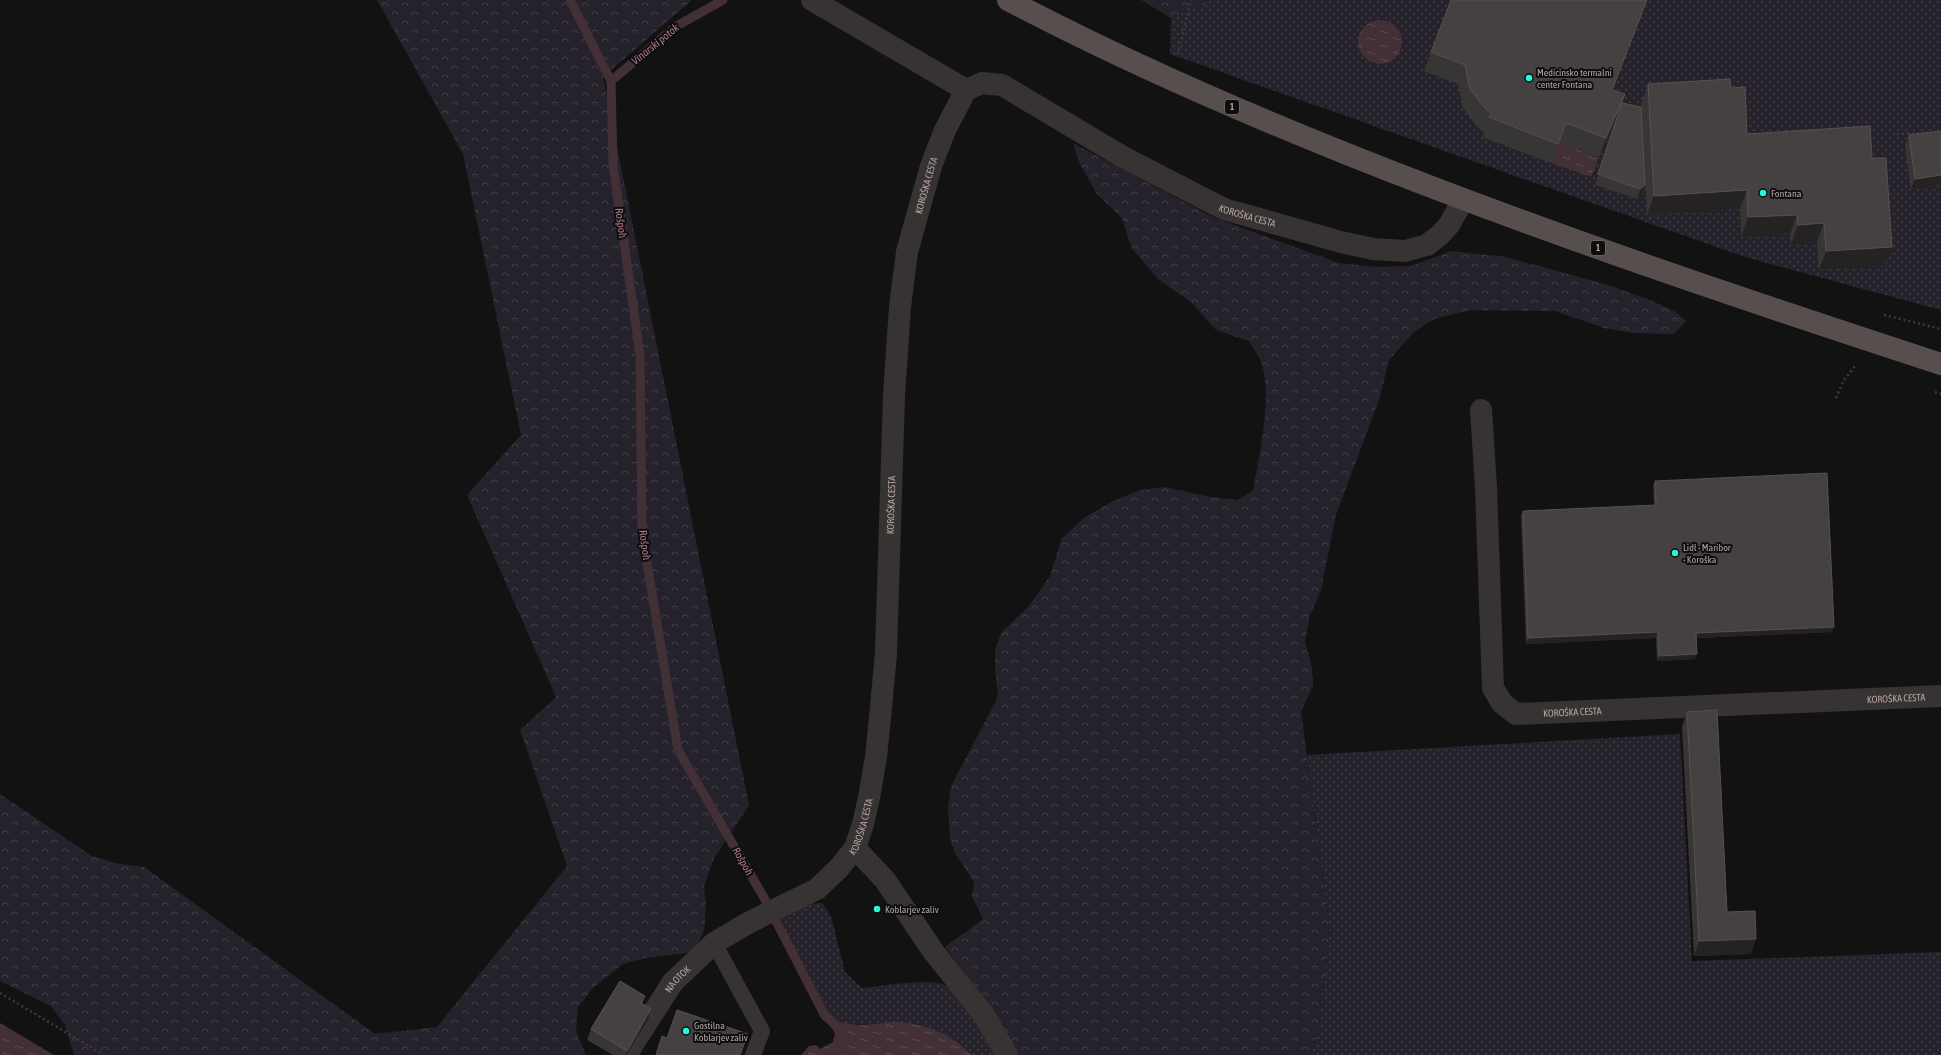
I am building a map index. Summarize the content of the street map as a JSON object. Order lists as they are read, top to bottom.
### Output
{
  "streets": {
    "main road": ["1"],
    "street": ["KOROŠKA CESTA", "NA OTOK"]
  },
  "crossings": [
    ["1", "KOROŠKA CESTA"],
    ["KOROŠKA CESTA", "NA OTOK"]
  ],
  "water": ["Vinarski potok", "Rošpoh"],
  "places": [
    "Medicinsko termalni center Fontana",
    "Fontana",
    "Lidl - Maribor - Koroška",
    "Koblarjev zaliv",
    "Gostilna Koblarjev zaliv"
  ]
}
